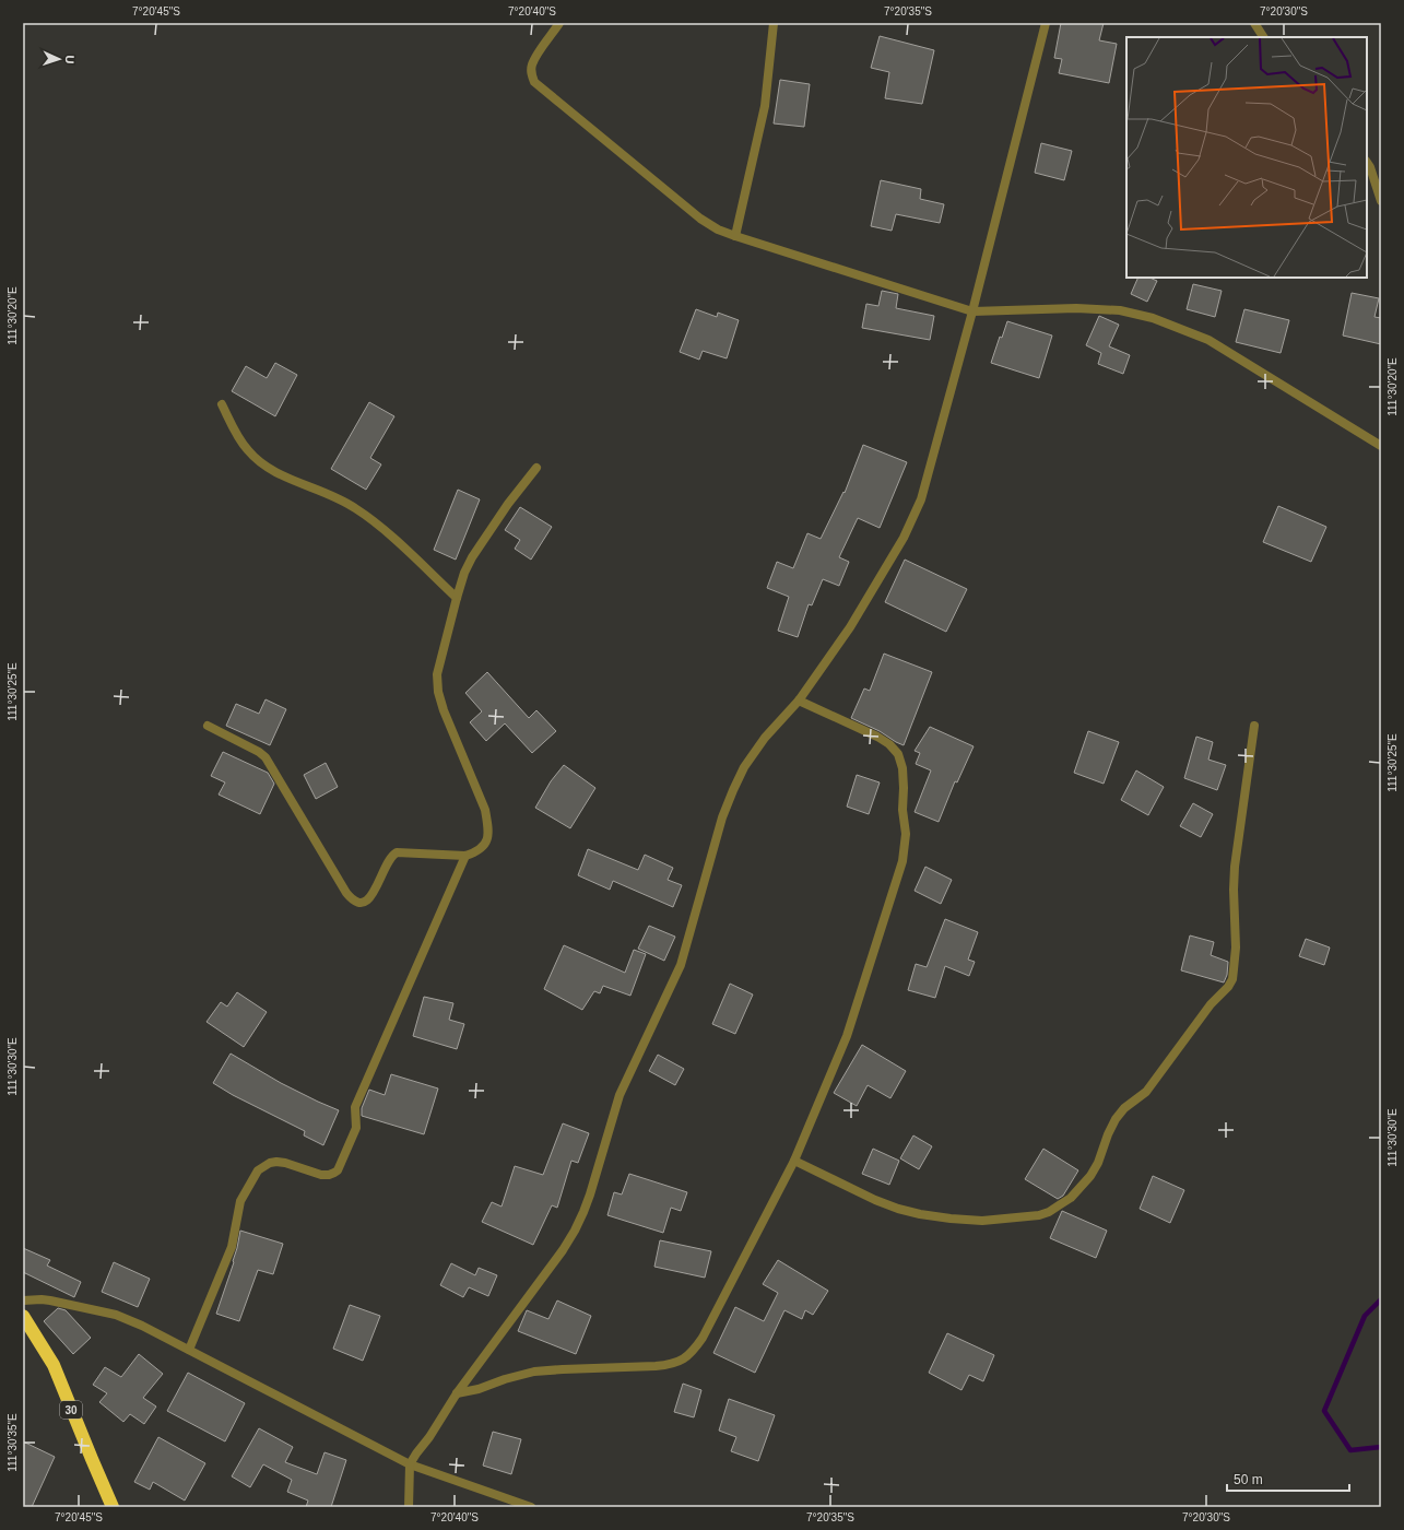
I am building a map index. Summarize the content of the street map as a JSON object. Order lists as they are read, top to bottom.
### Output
{
  "streets": {
    "highway": ["30"]
  },
  "scale_bar": "50 m",
  "north": "right",
  "coordinates": [
    "7°20'45\"S",
    "7°20'40\"S",
    "7°20'35\"S",
    "7°20'30\"S",
    "111°30'20\"E",
    "111°30'25\"E",
    "111°30'30\"E",
    "111°30'35\"E"
  ]
}
